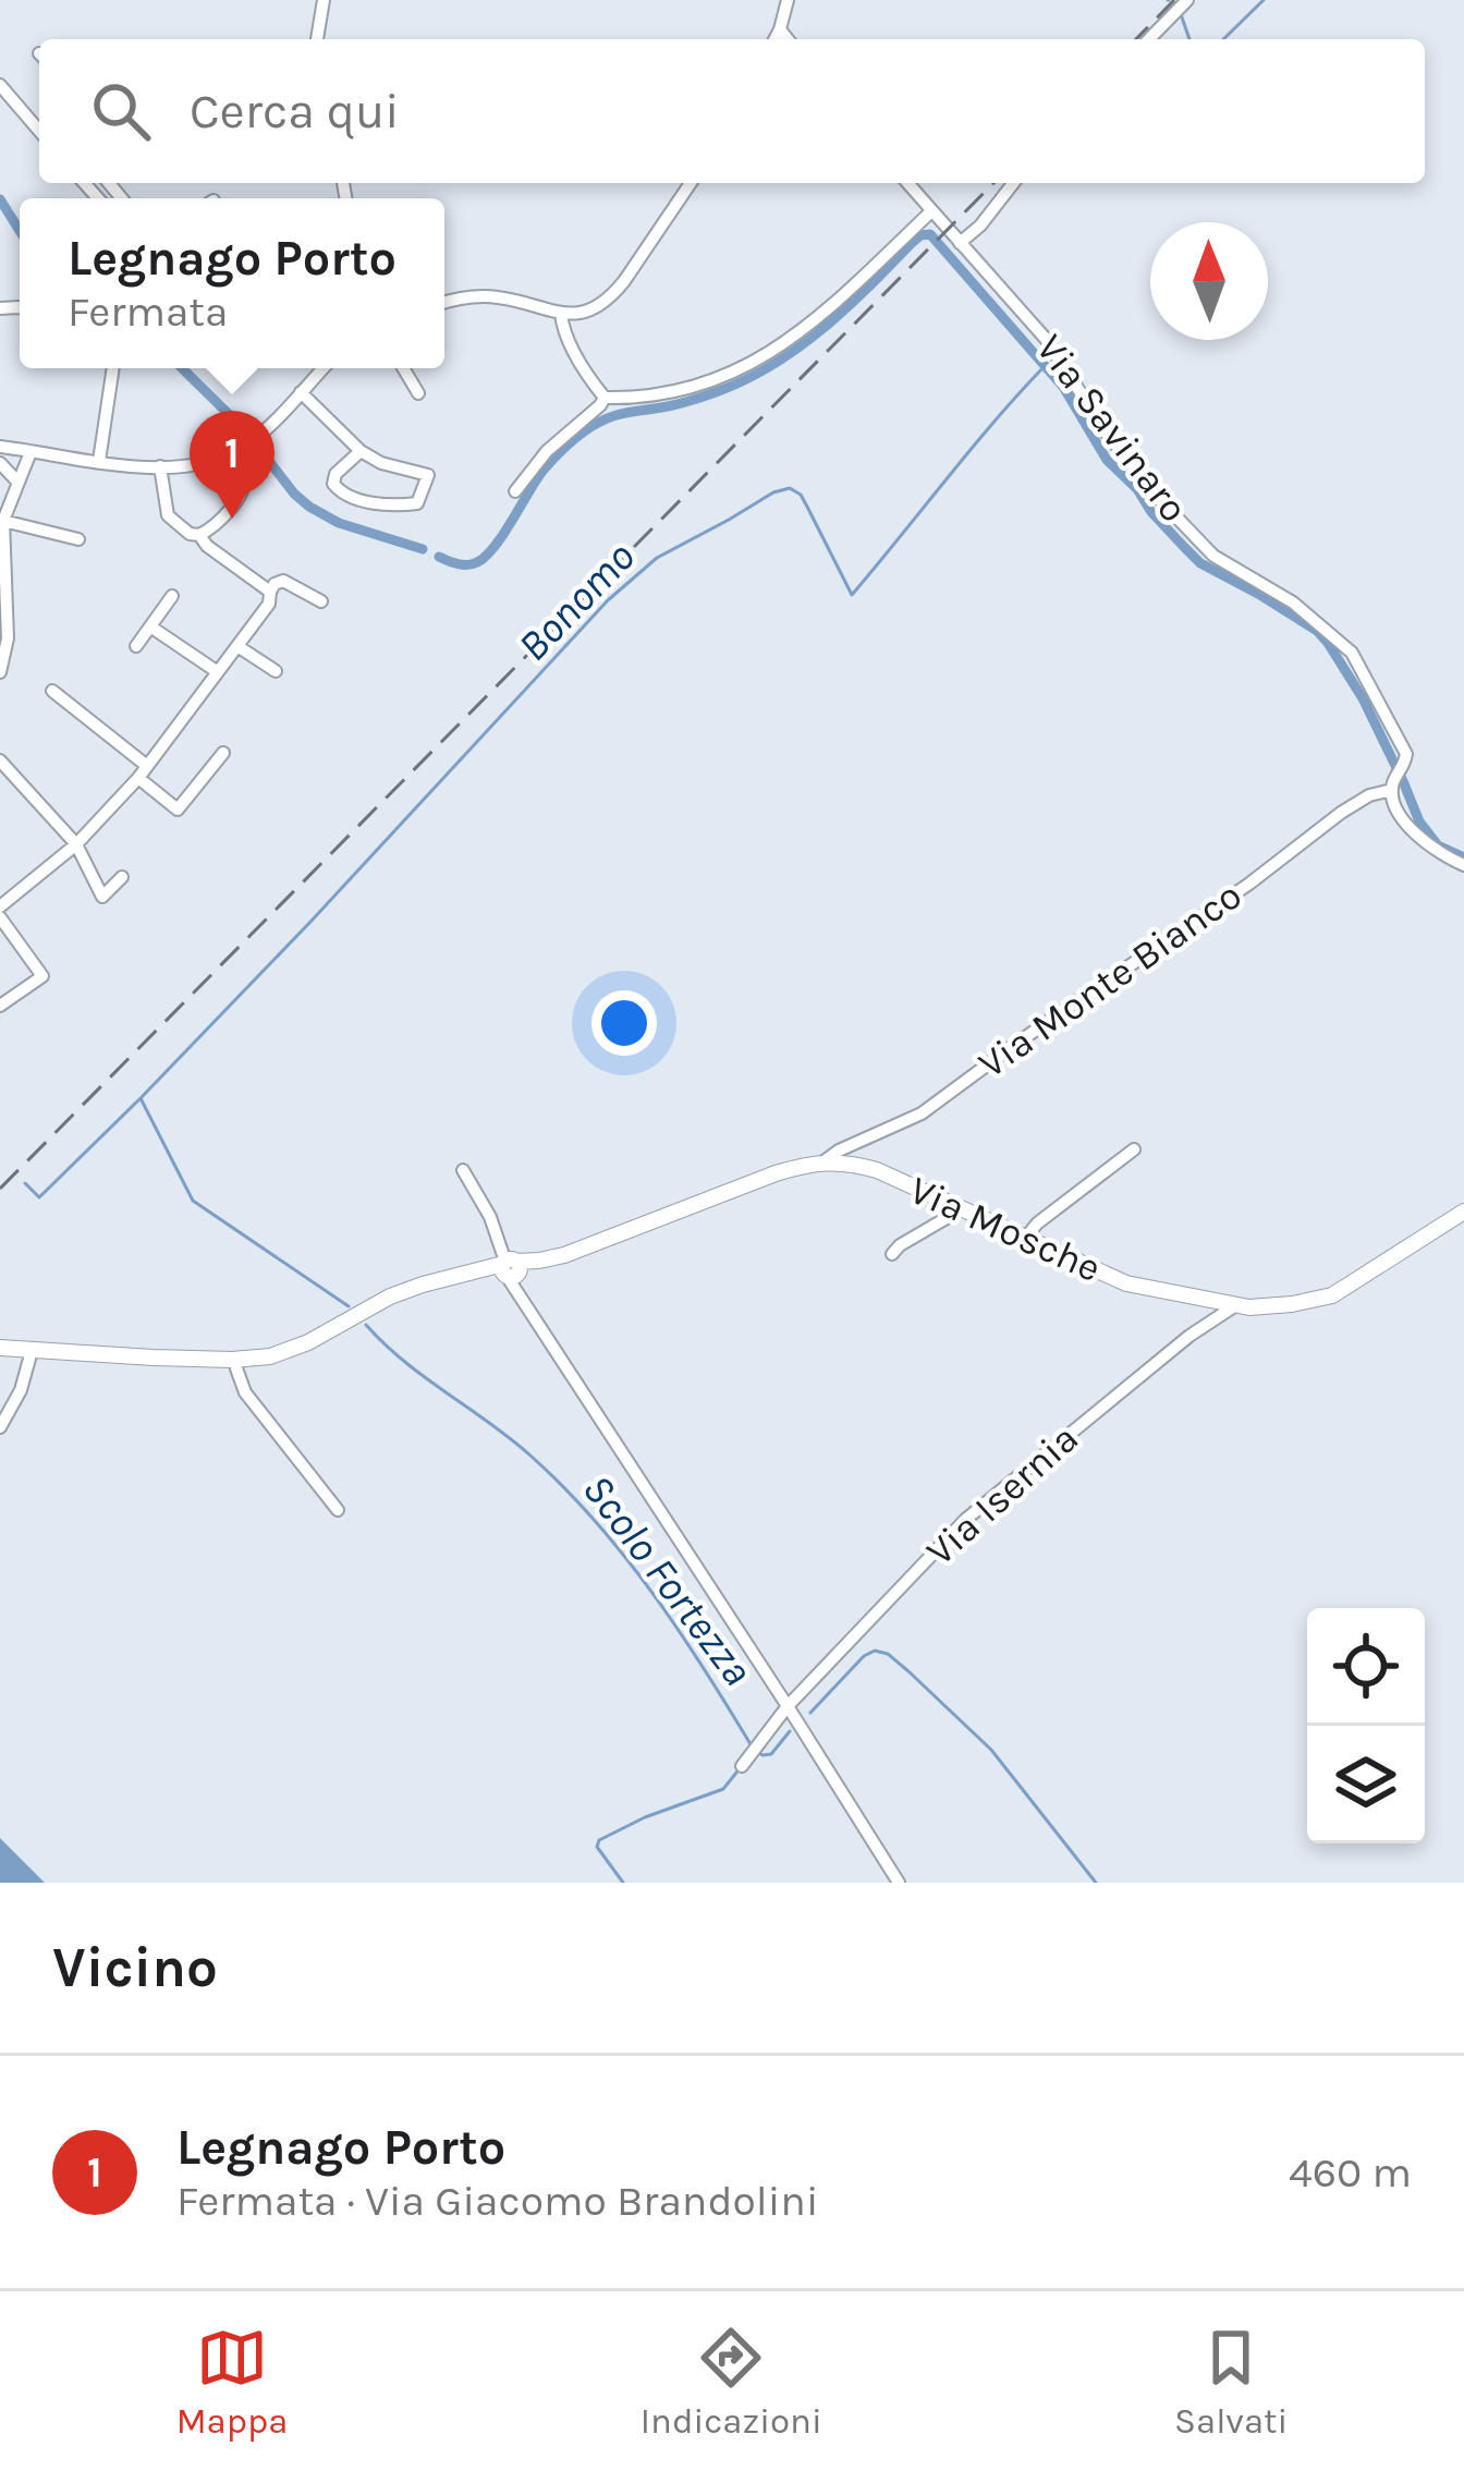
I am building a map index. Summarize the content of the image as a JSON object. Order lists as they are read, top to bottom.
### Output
{
  "streets": {
    "main road": ["Via Mosche"],
    "street": ["Via Savinaro", "Via Monte Bianco", "Via Isernia"]
  },
  "crossings": [
    ["Via Savinaro", "Via Monte Bianco"],
    ["Via Monte Bianco", "Via Mosche"],
    ["Via Mosche", "Via Isernia"]
  ],
  "water": ["Bonomo", "Scolo Fortezza"],
  "north": "top",
  "page": {
    "search": "Cerca qui",
    "popup": ["Legnago Porto", "Fermata"],
    "pins": "1",
    "heading": "Vicino",
    "list": [
      {
        "mark": "1",
        "name": "Legnago Porto",
        "note": "Fermata · Via Giacomo Brandolini",
        "value": "460 m"
      }
    ],
    "nav": ["Mappa", "Indicazioni", "Salvati"]
  }
}
